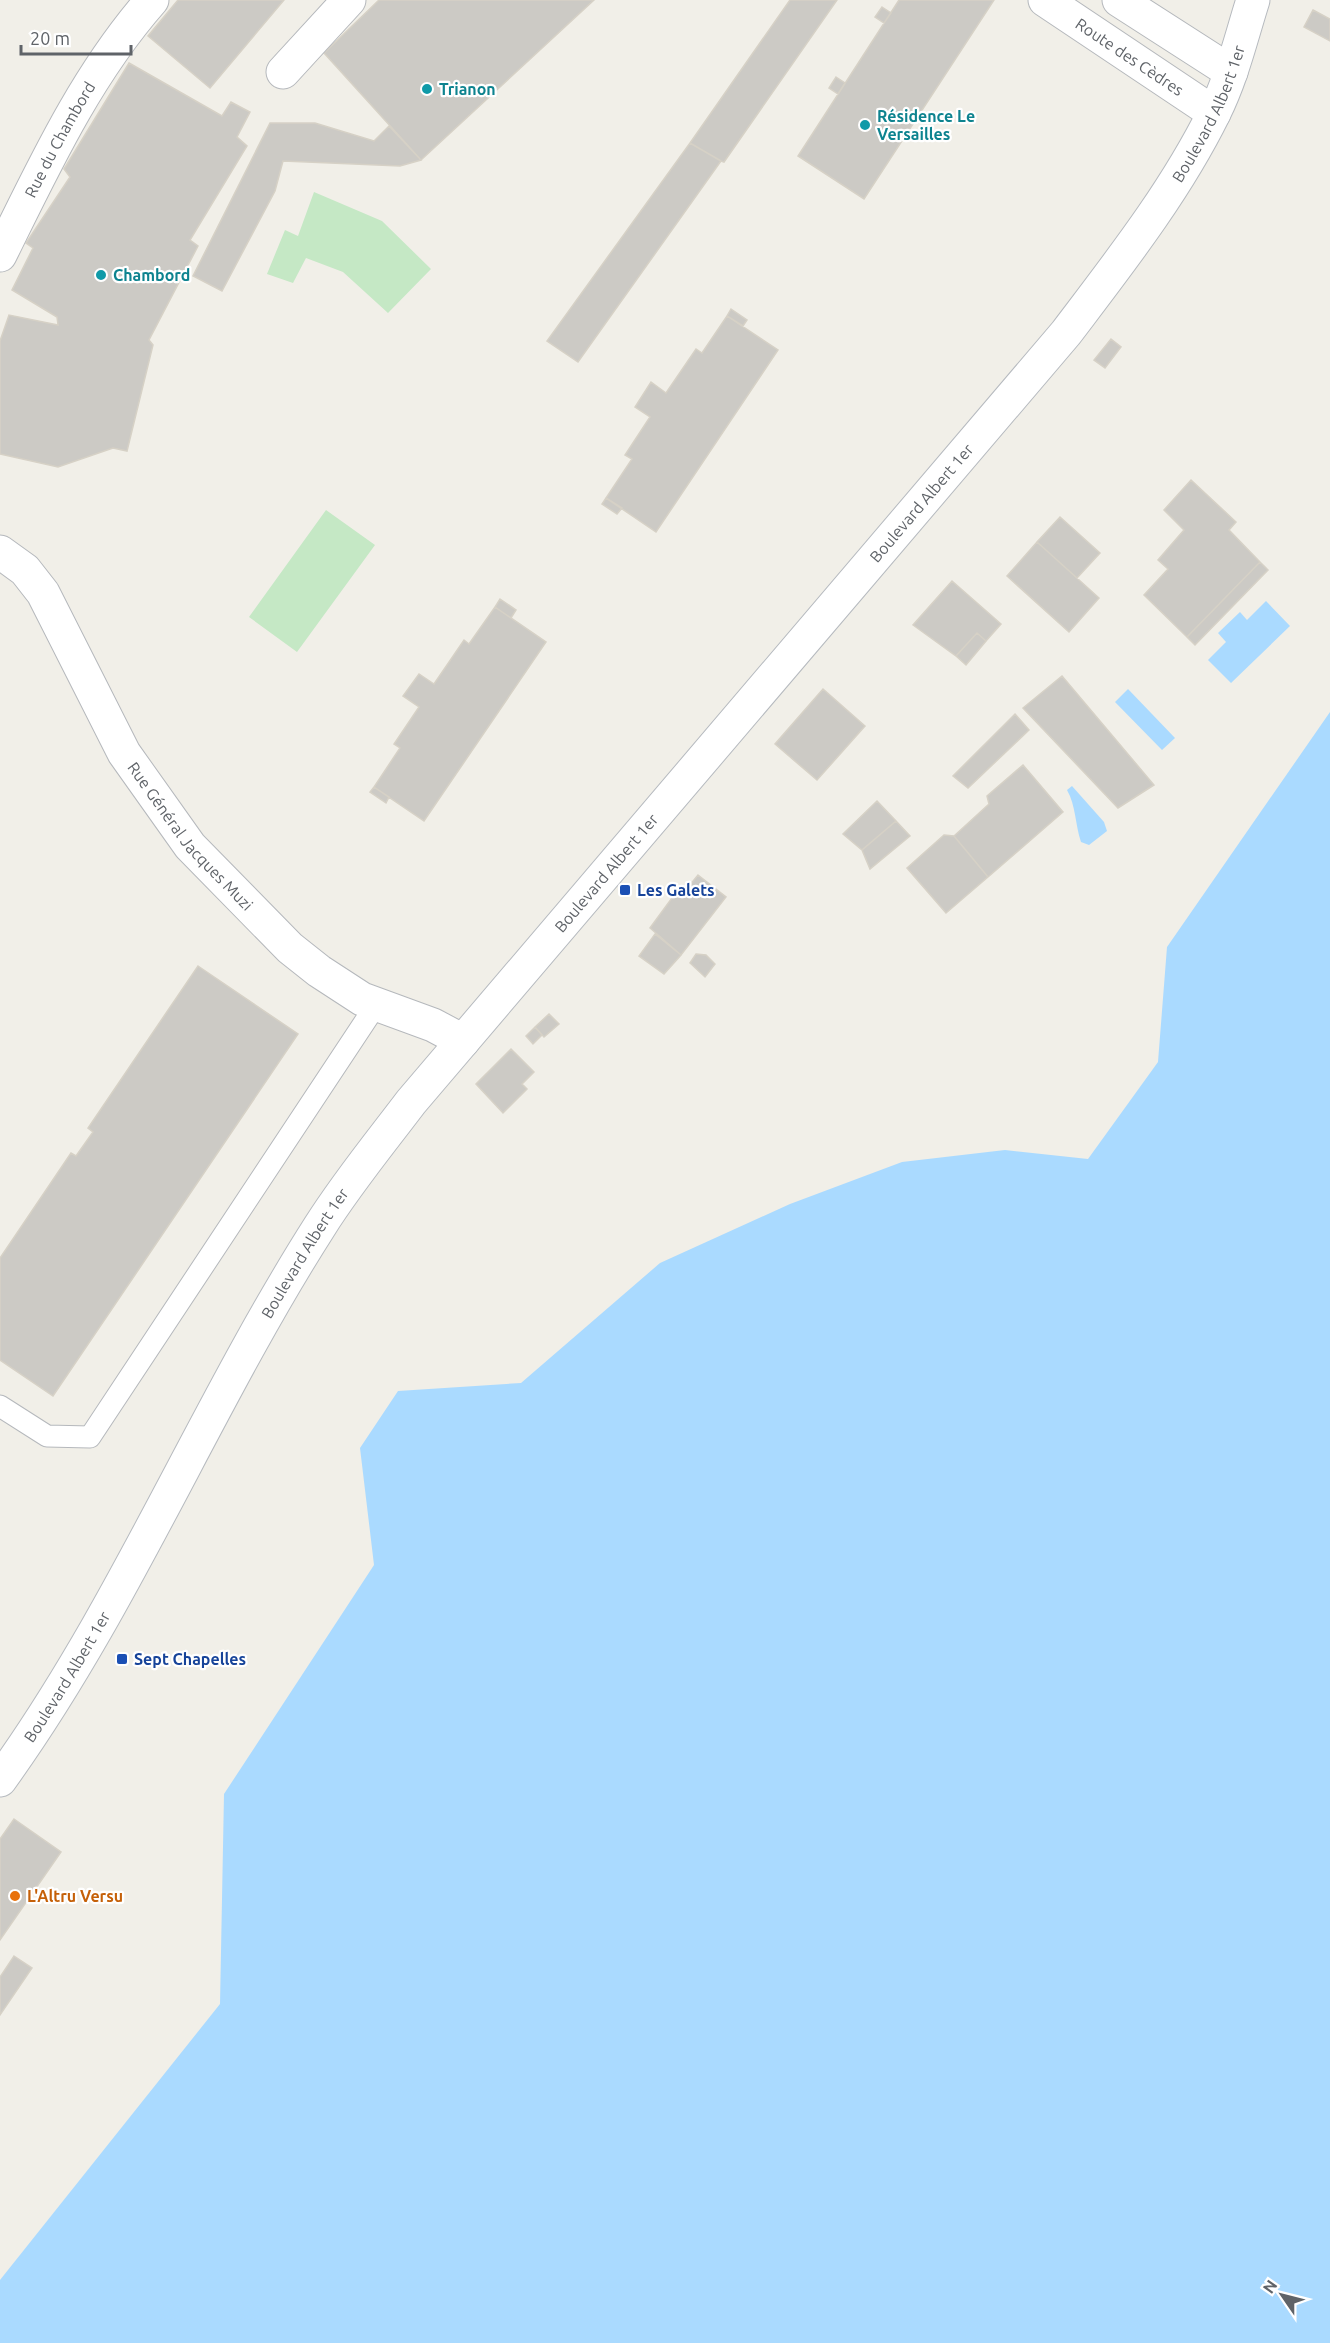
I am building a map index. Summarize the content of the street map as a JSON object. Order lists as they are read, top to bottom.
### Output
{
  "streets": {
    "main road": [
      "Route des Cèdres",
      "Boulevard Albert 1er",
      "Rue du Chambord",
      "Rue Général Jacques Muzi"
    ]
  },
  "crossings": [
    ["Route des Cèdres", "Boulevard Albert 1er"],
    ["Boulevard Albert 1er", "Rue Général Jacques Muzi"]
  ],
  "places": {
    "other": [
      "Trianon",
      "Résidence Le Versailles",
      "Chambord",
      "L'Altru Versu"
    ],
    "transit": ["Les Galets", "Sept Chapelles"]
  },
  "scale_bar": "20 m",
  "north": "top left"
}
